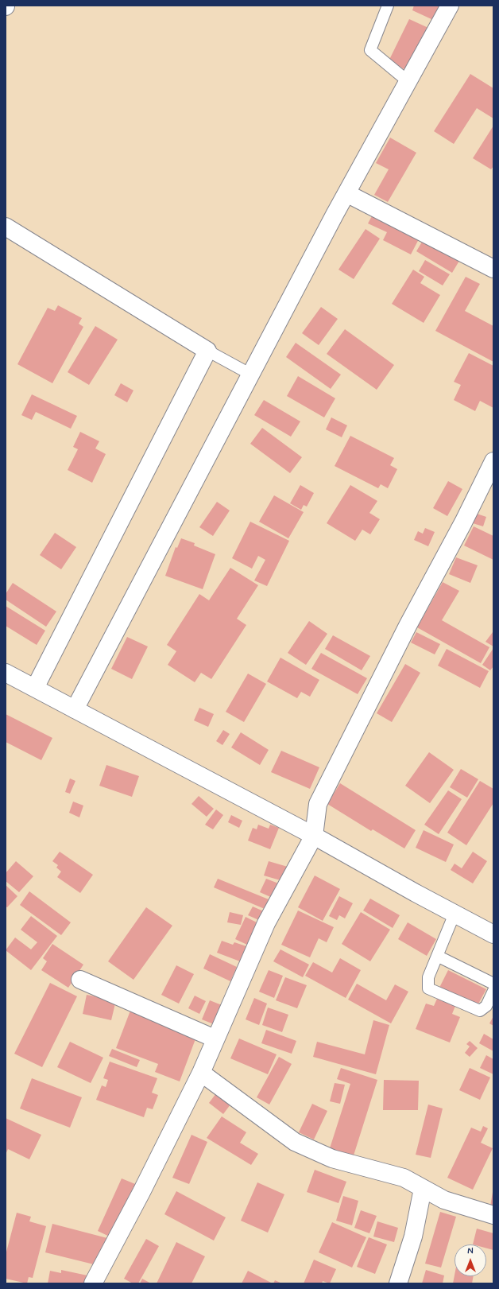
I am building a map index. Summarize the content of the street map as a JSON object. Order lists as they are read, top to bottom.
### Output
{
  "north": "top"
}
